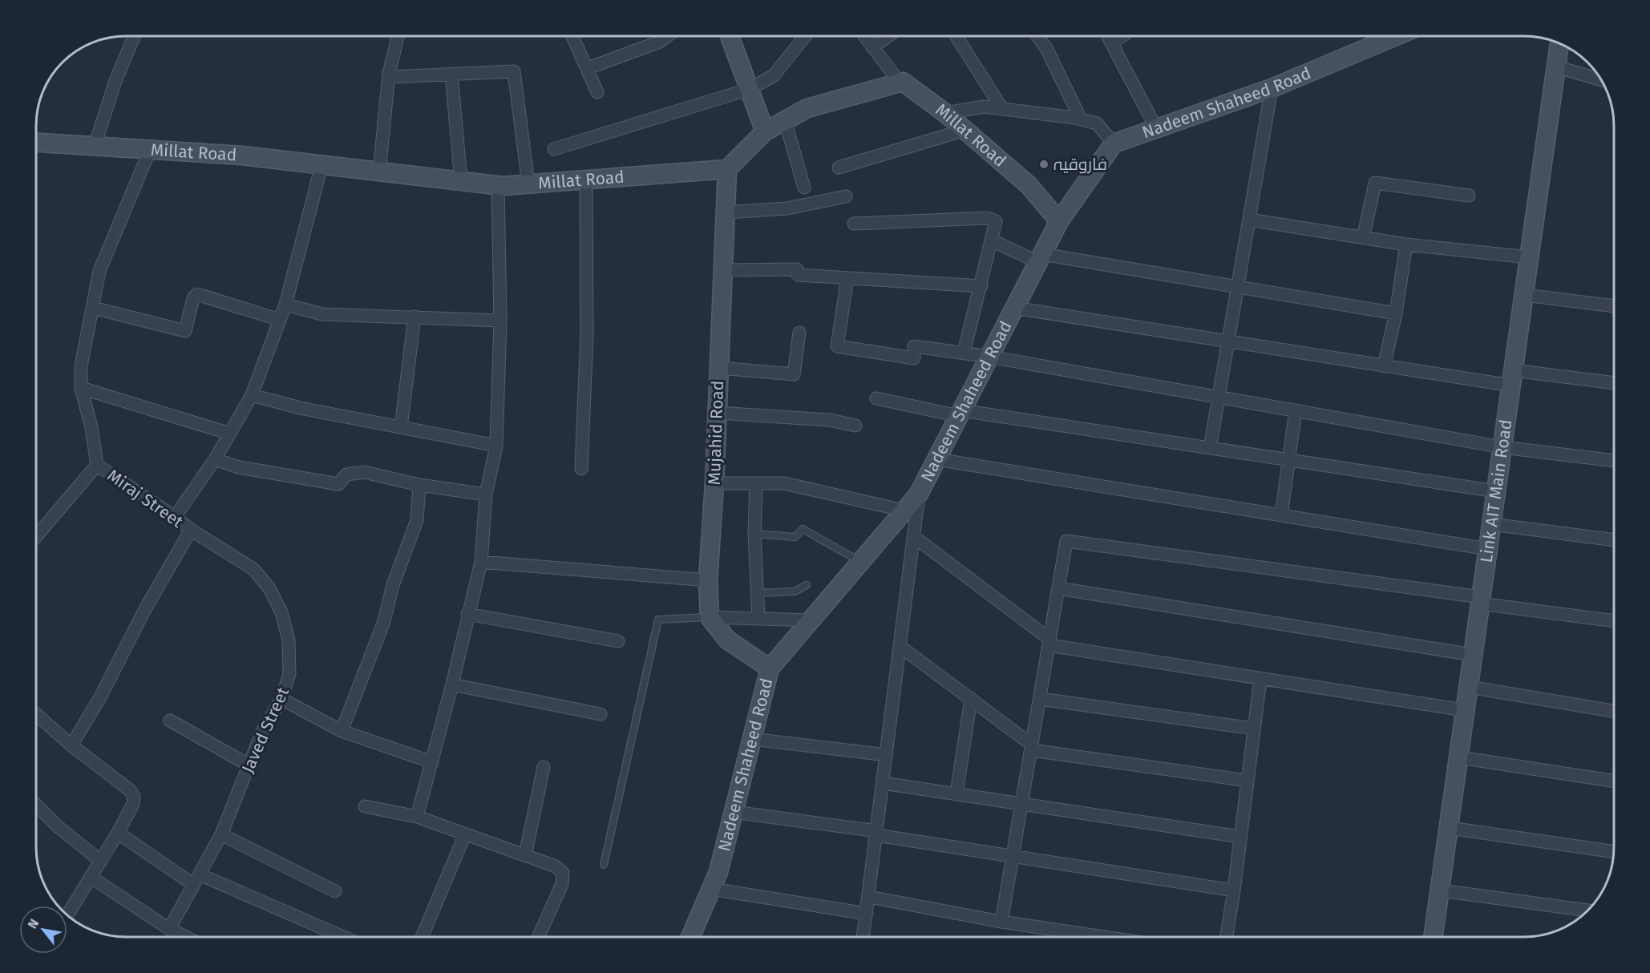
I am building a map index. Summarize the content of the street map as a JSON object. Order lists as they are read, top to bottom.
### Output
{
  "streets": {
    "street": [
      "Nadeem Shaheed Road",
      "Millat Road",
      "Mujahid Road",
      "Link AIT Main Road",
      "Miraj Street",
      "Javed Street"
    ]
  },
  "crossings": [
    ["Nadeem Shaheed Road", "Millat Road"],
    ["Millat Road", "Mujahid Road"],
    ["Millat Road", "Miraj Street"],
    ["Miraj Street", "Javed Street"]
  ],
  "places": ["فاروقیہ"],
  "north": "top left"
}
